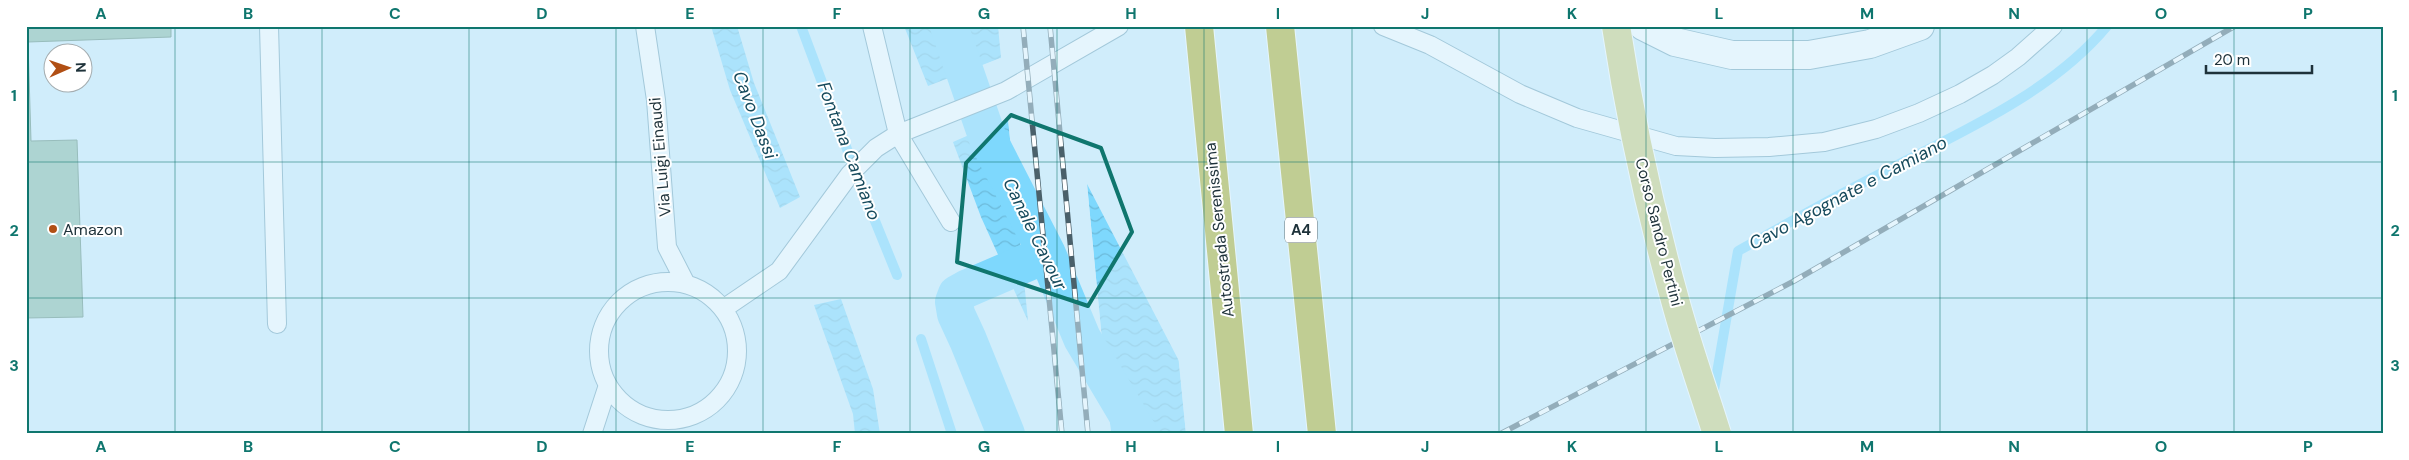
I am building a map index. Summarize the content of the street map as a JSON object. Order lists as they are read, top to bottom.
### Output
{
  "streets": {
    "highway": ["Autostrada Serenissima", "A4"],
    "main road": ["Corso Sandro Pertini"],
    "lane": ["Via Luigi Einaudi"]
  },
  "water": [
    "Cavo Dassi",
    "Fontana Camiano",
    "Cavo Agognate e Camiano",
    "Canale Cavour"
  ],
  "places": ["Amazon"],
  "scale_bar": "20 m",
  "north": "right",
  "grid": {
    "columns": [
      "A",
      "B",
      "C",
      "D",
      "E",
      "F",
      "G",
      "H",
      "I",
      "J",
      "K",
      "L",
      "M",
      "N",
      "O",
      "P"
    ],
    "rows": ["1", "2", "3"]
  }
}
